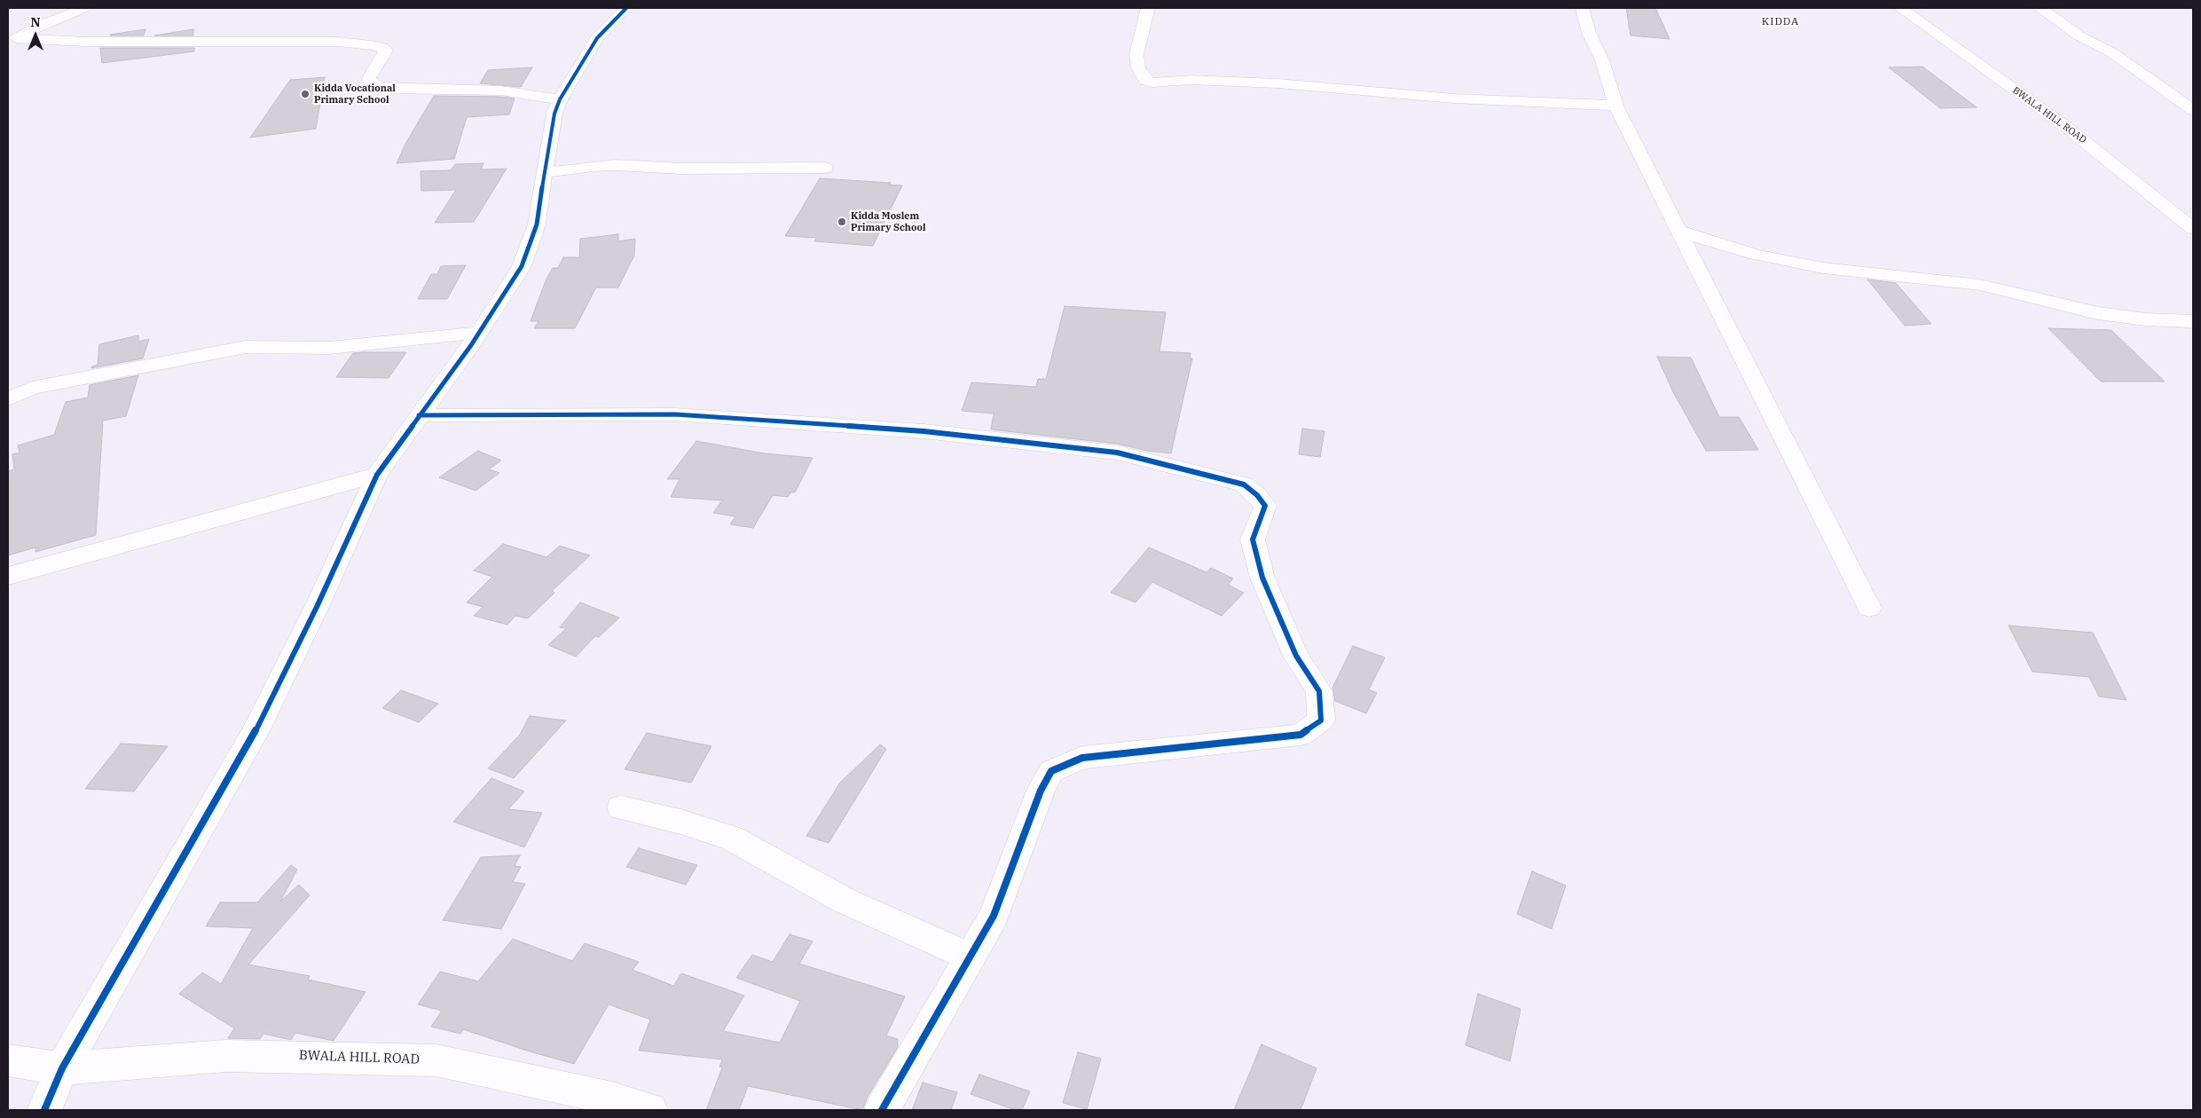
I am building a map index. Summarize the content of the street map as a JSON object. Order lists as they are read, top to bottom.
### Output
{
  "streets": {
    "street": ["BWALA HILL ROAD"]
  },
  "districts": ["KIDDA"],
  "places": ["Kidda Vocational Primary School", "Kidda Moslem Primary School"],
  "north": "top"
}
